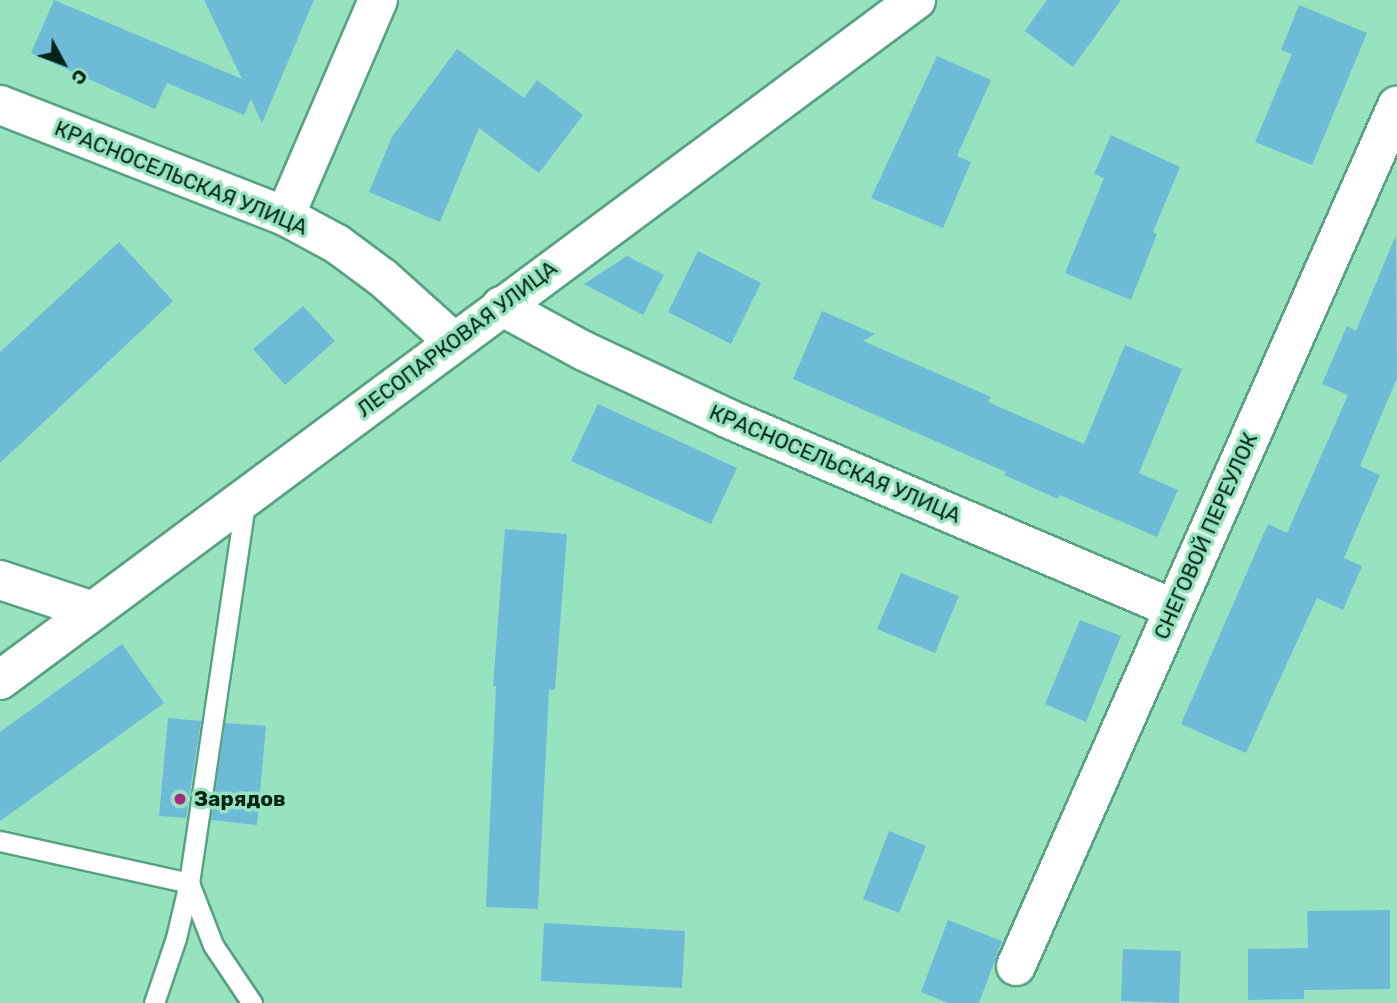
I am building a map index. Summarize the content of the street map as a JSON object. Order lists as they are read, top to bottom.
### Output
{
  "streets": {
    "street": ["КРАСНОСЕЛЬСКАЯ УЛИЦА", "ЛЕСОПАРКОВАЯ УЛИЦА", "СНЕГОВОЙ ПЕРЕУЛОК"]
  },
  "crossings": [
    ["КРАСНОСЕЛЬСКАЯ УЛИЦА", "ЛЕСОПАРКОВАЯ УЛИЦА"],
    ["КРАСНОСЕЛЬСКАЯ УЛИЦА", "СНЕГОВОЙ ПЕРЕУЛОК"]
  ],
  "places": ["Зарядов"],
  "north": "bottom right"
}
